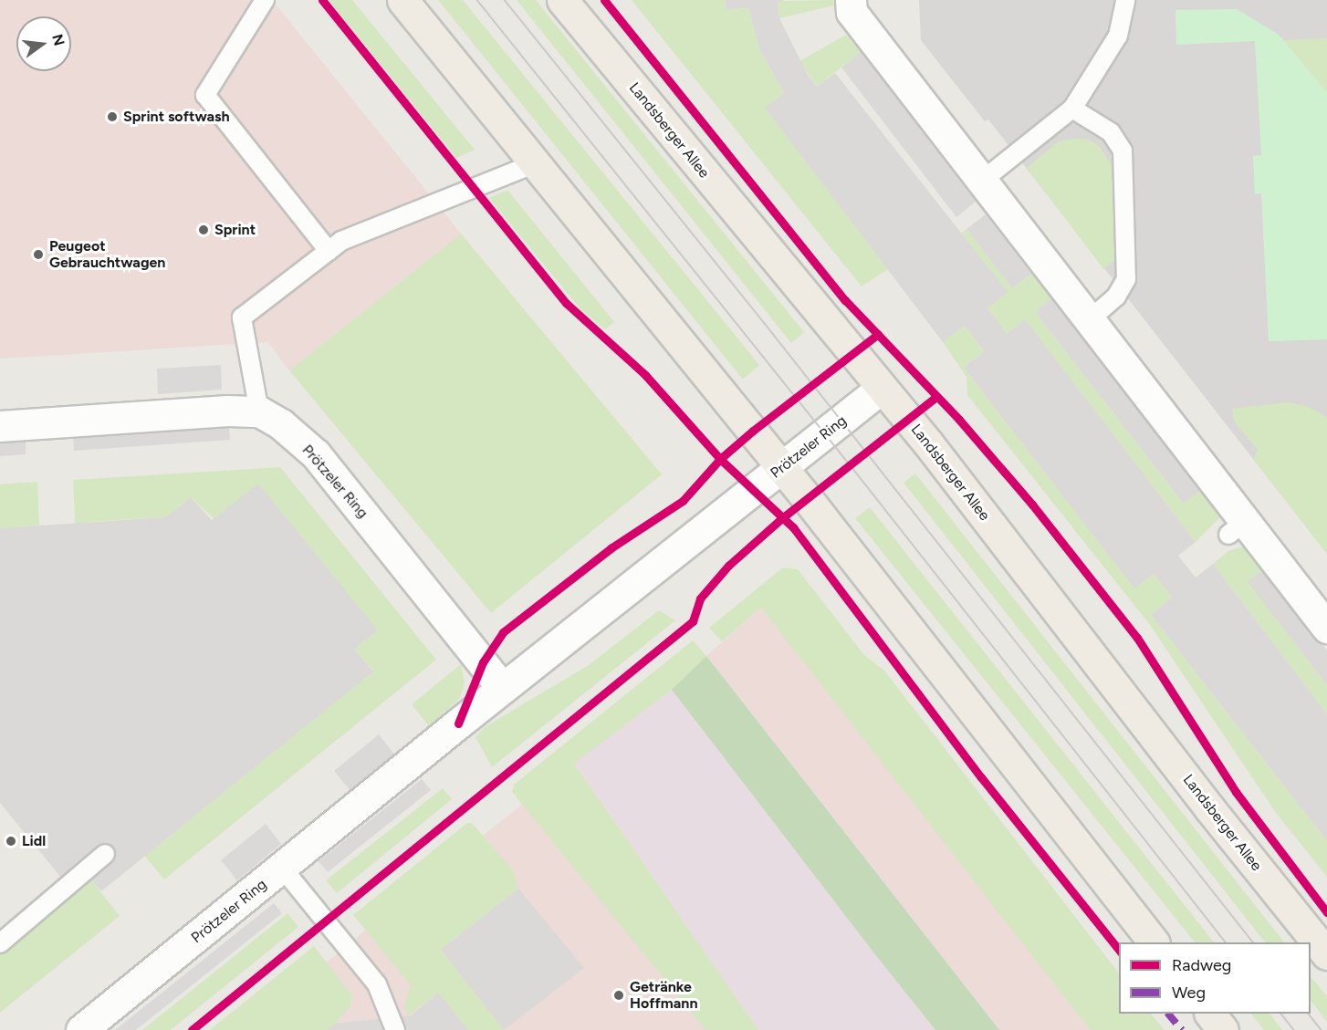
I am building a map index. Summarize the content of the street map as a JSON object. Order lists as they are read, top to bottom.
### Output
{
  "streets": {
    "main road": ["Landsberger Allee"],
    "street": ["Prötzeler Ring"]
  },
  "crossings": [
    ["Landsberger Allee", "Prötzeler Ring"]
  ],
  "places": [
    "Sprint softwash",
    "Sprint",
    "Peugeot Gebrauchtwagen",
    "Lidl",
    "Getränke Hoffmann"
  ],
  "legend": ["Radweg", "Weg"],
  "north": "right"
}
